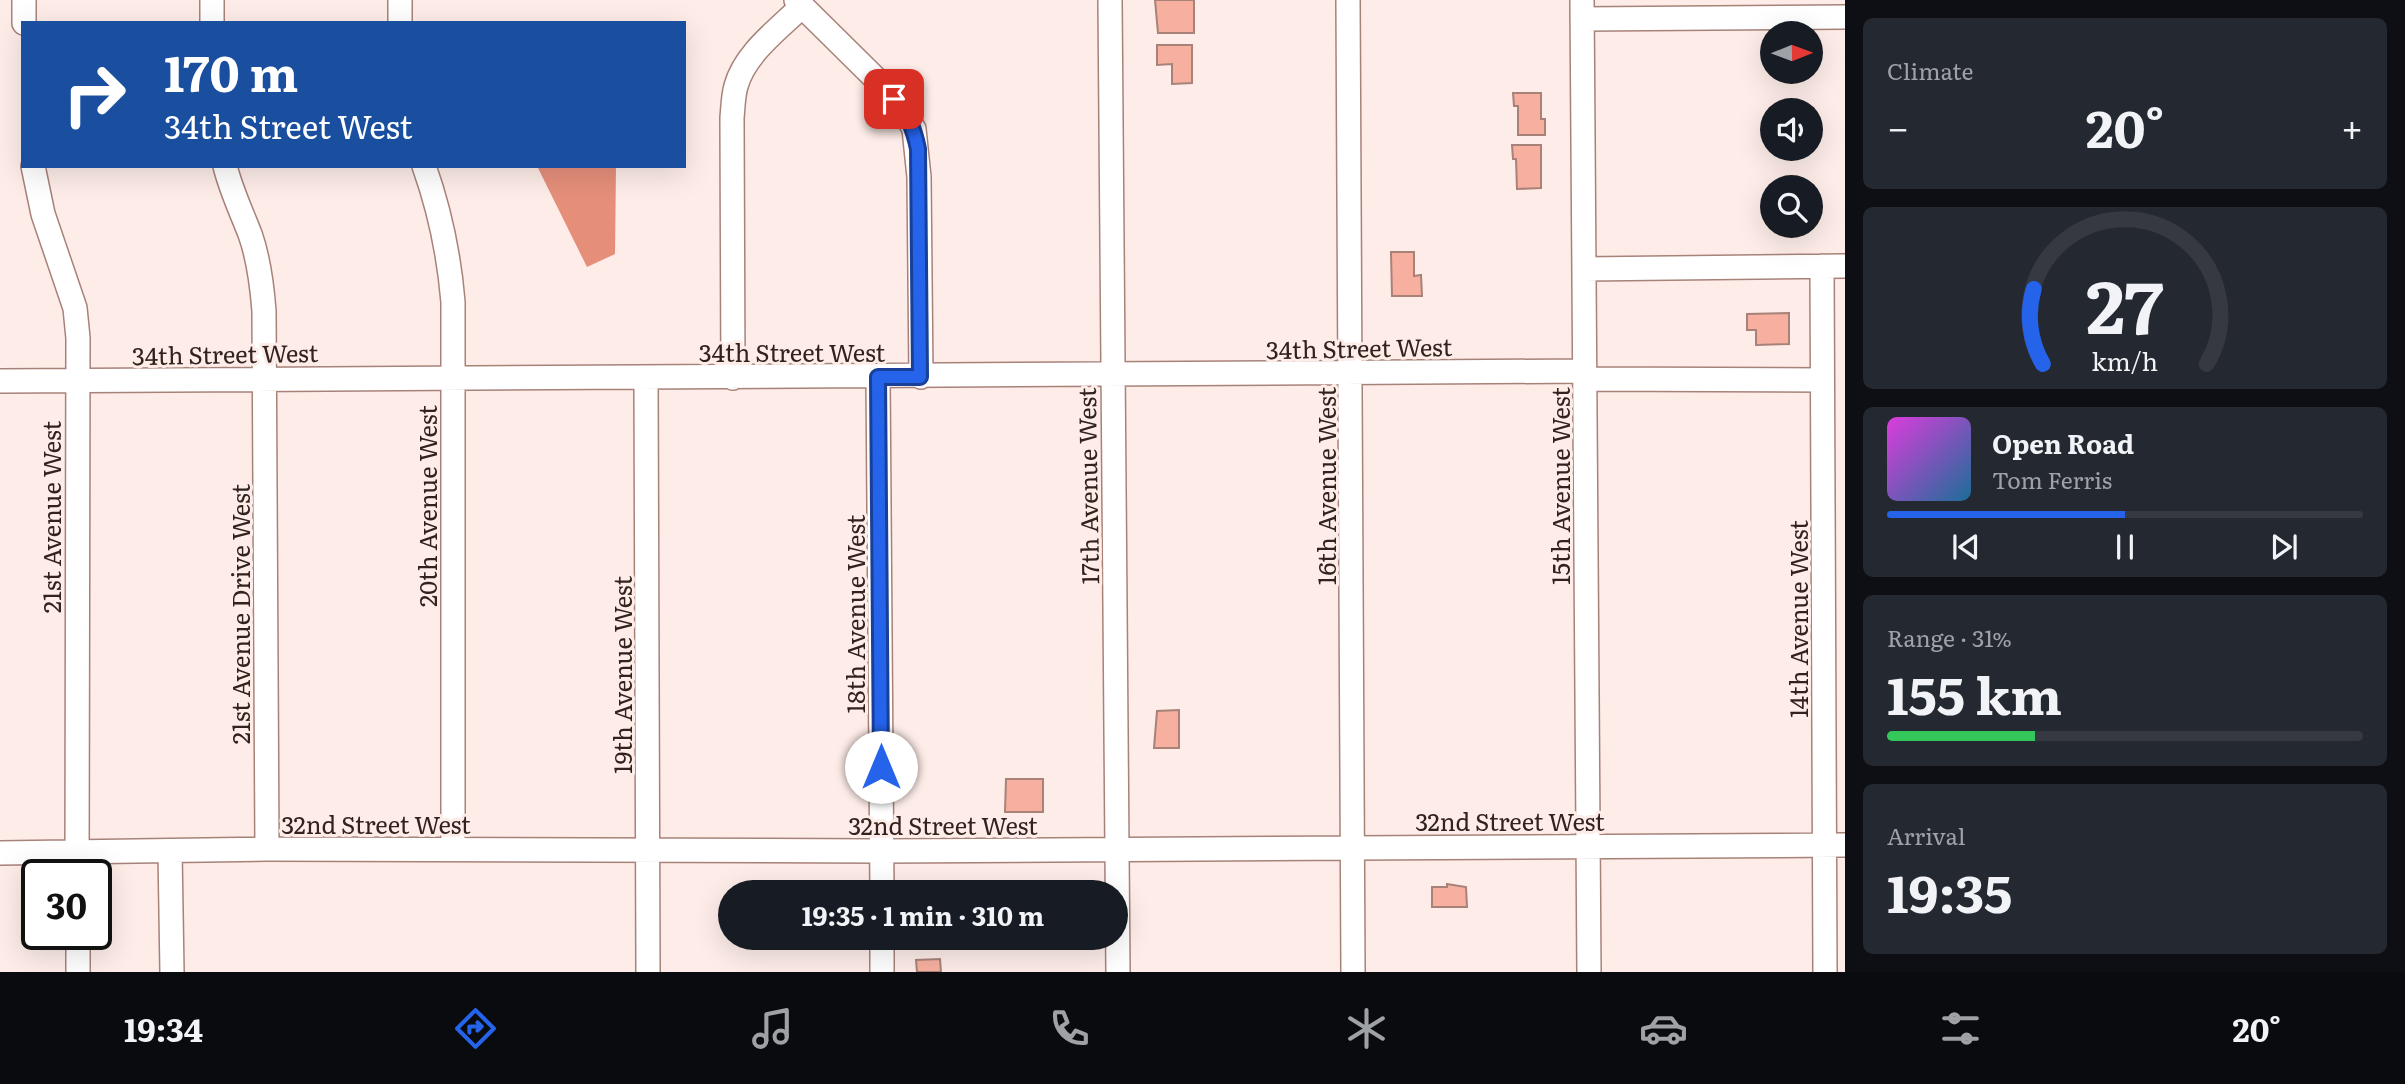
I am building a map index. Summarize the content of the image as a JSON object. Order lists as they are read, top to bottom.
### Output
{
  "streets": {
    "street": [
      "34th Street West",
      "17th Avenue West",
      "16th Avenue West",
      "15th Avenue West",
      "20th Avenue West",
      "21st Avenue West",
      "21st Avenue Drive West",
      "18th Avenue West",
      "14th Avenue West",
      "19th Avenue West",
      "32nd Street West"
    ]
  },
  "crossings": [
    ["34th Street West", "17th Avenue West"],
    ["34th Street West", "16th Avenue West"],
    ["34th Street West", "15th Avenue West"],
    ["34th Street West", "20th Avenue West"],
    ["34th Street West", "21st Avenue West"],
    ["34th Street West", "21st Avenue Drive West"],
    ["34th Street West", "18th Avenue West"],
    ["34th Street West", "14th Avenue West"],
    ["34th Street West", "19th Avenue West"],
    ["17th Avenue West", "32nd Street West"],
    ["16th Avenue West", "32nd Street West"],
    ["15th Avenue West", "32nd Street West"],
    ["20th Avenue West", "32nd Street West"],
    ["21st Avenue Drive West", "32nd Street West"],
    ["18th Avenue West", "32nd Street West"],
    ["14th Avenue West", "32nd Street West"],
    ["19th Avenue West", "32nd Street West"]
  ],
  "north": "right",
  "page": {
    "tile": [
      "Climate",
      ["Range · 31%", "155 km"],
      ["Arrival", "19:35"]
    ],
    "turn": ["170 m", "34th Street West"],
    "heat": ["−", "20°", "+"],
    "song": ["Open Road", "Tom Ferris"],
    "limit": "30",
    "trip": "19:35 · 1 min · 310 m",
    "tabs": ["19:34", "20°"],
    "gauge": ["27", "km/h"]
  }
}
